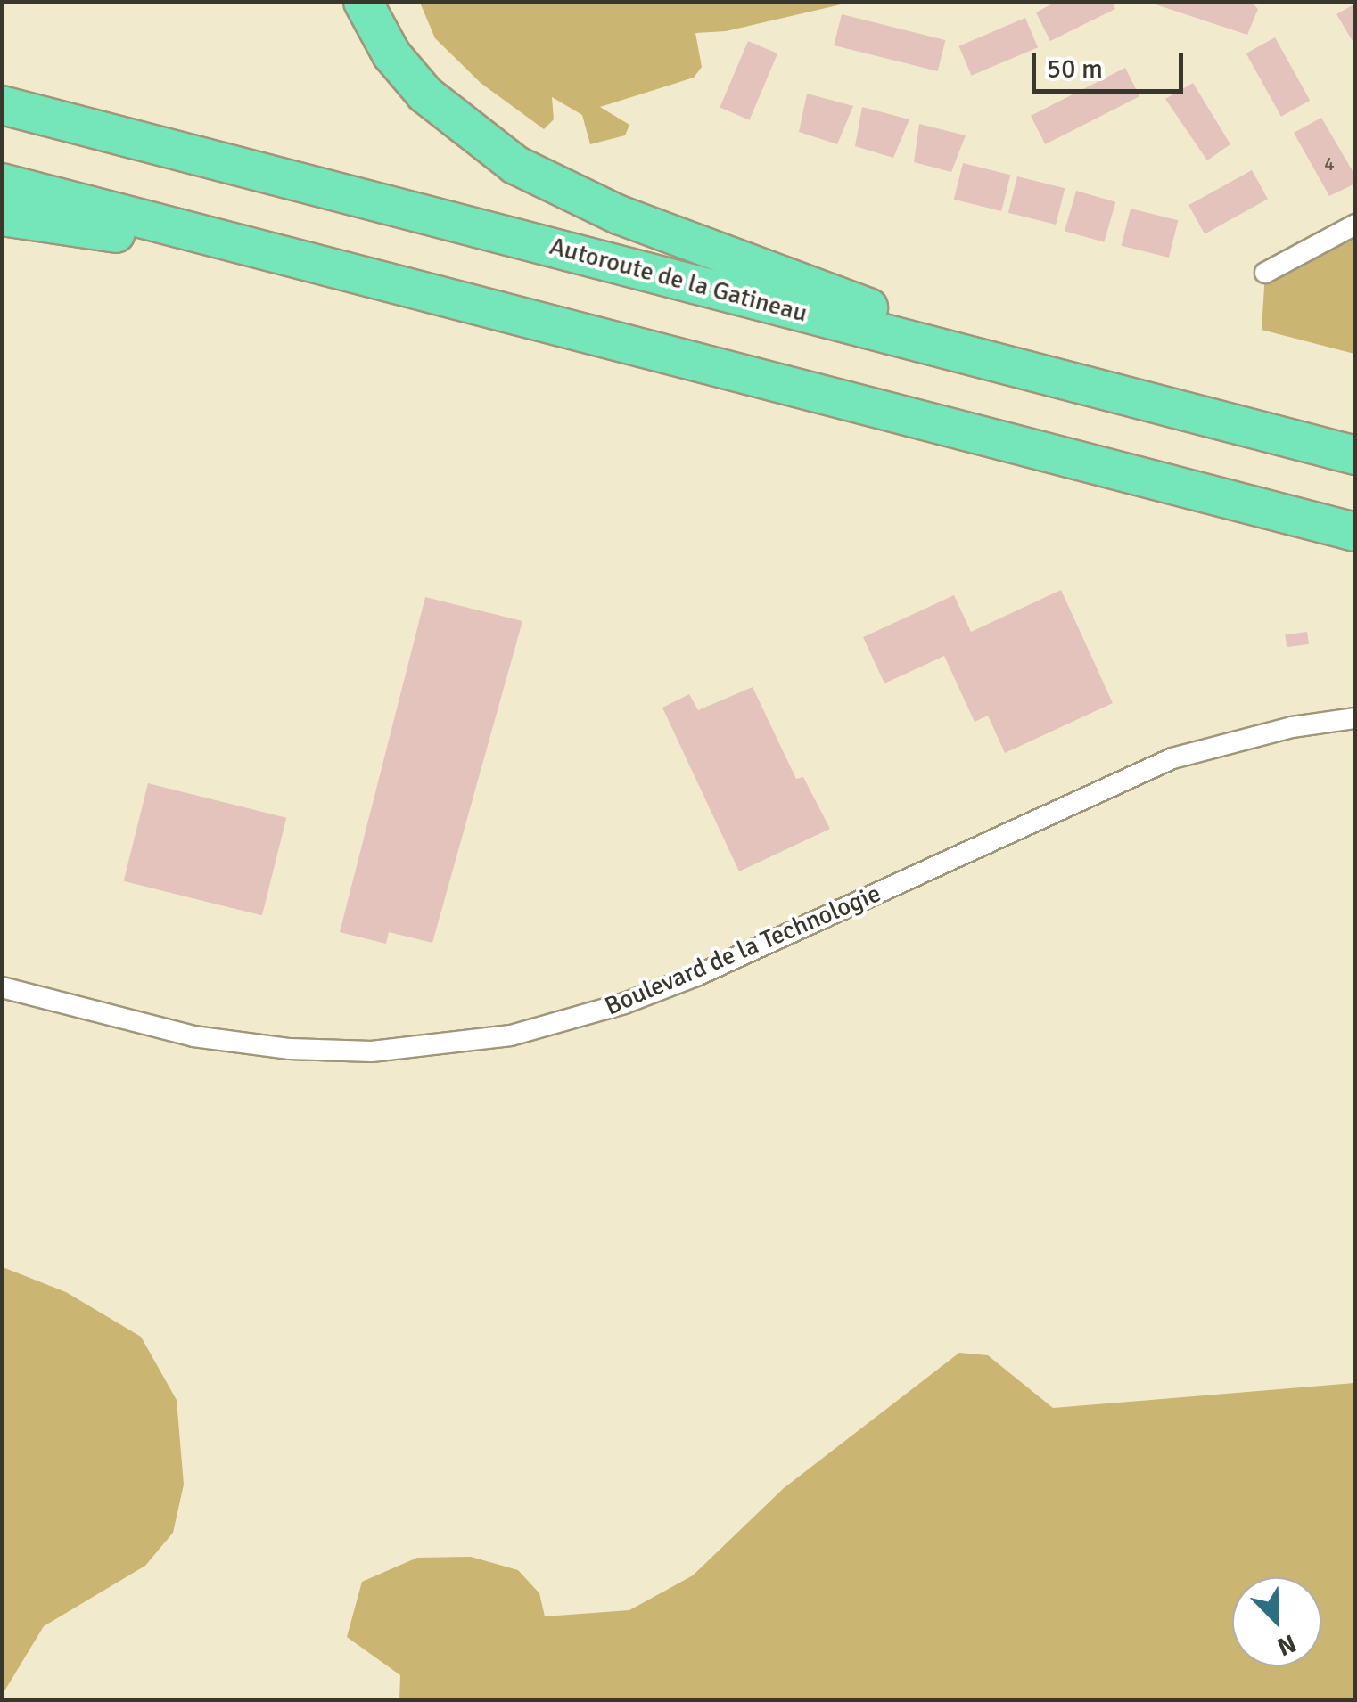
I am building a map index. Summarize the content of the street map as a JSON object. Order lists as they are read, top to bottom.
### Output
{
  "streets": {
    "highway": ["Autoroute de la Gatineau"],
    "street": ["Boulevard de la Technologie"]
  },
  "house_numbers": ["4"],
  "scale_bar": "50 m",
  "north": "bottom right"
}
